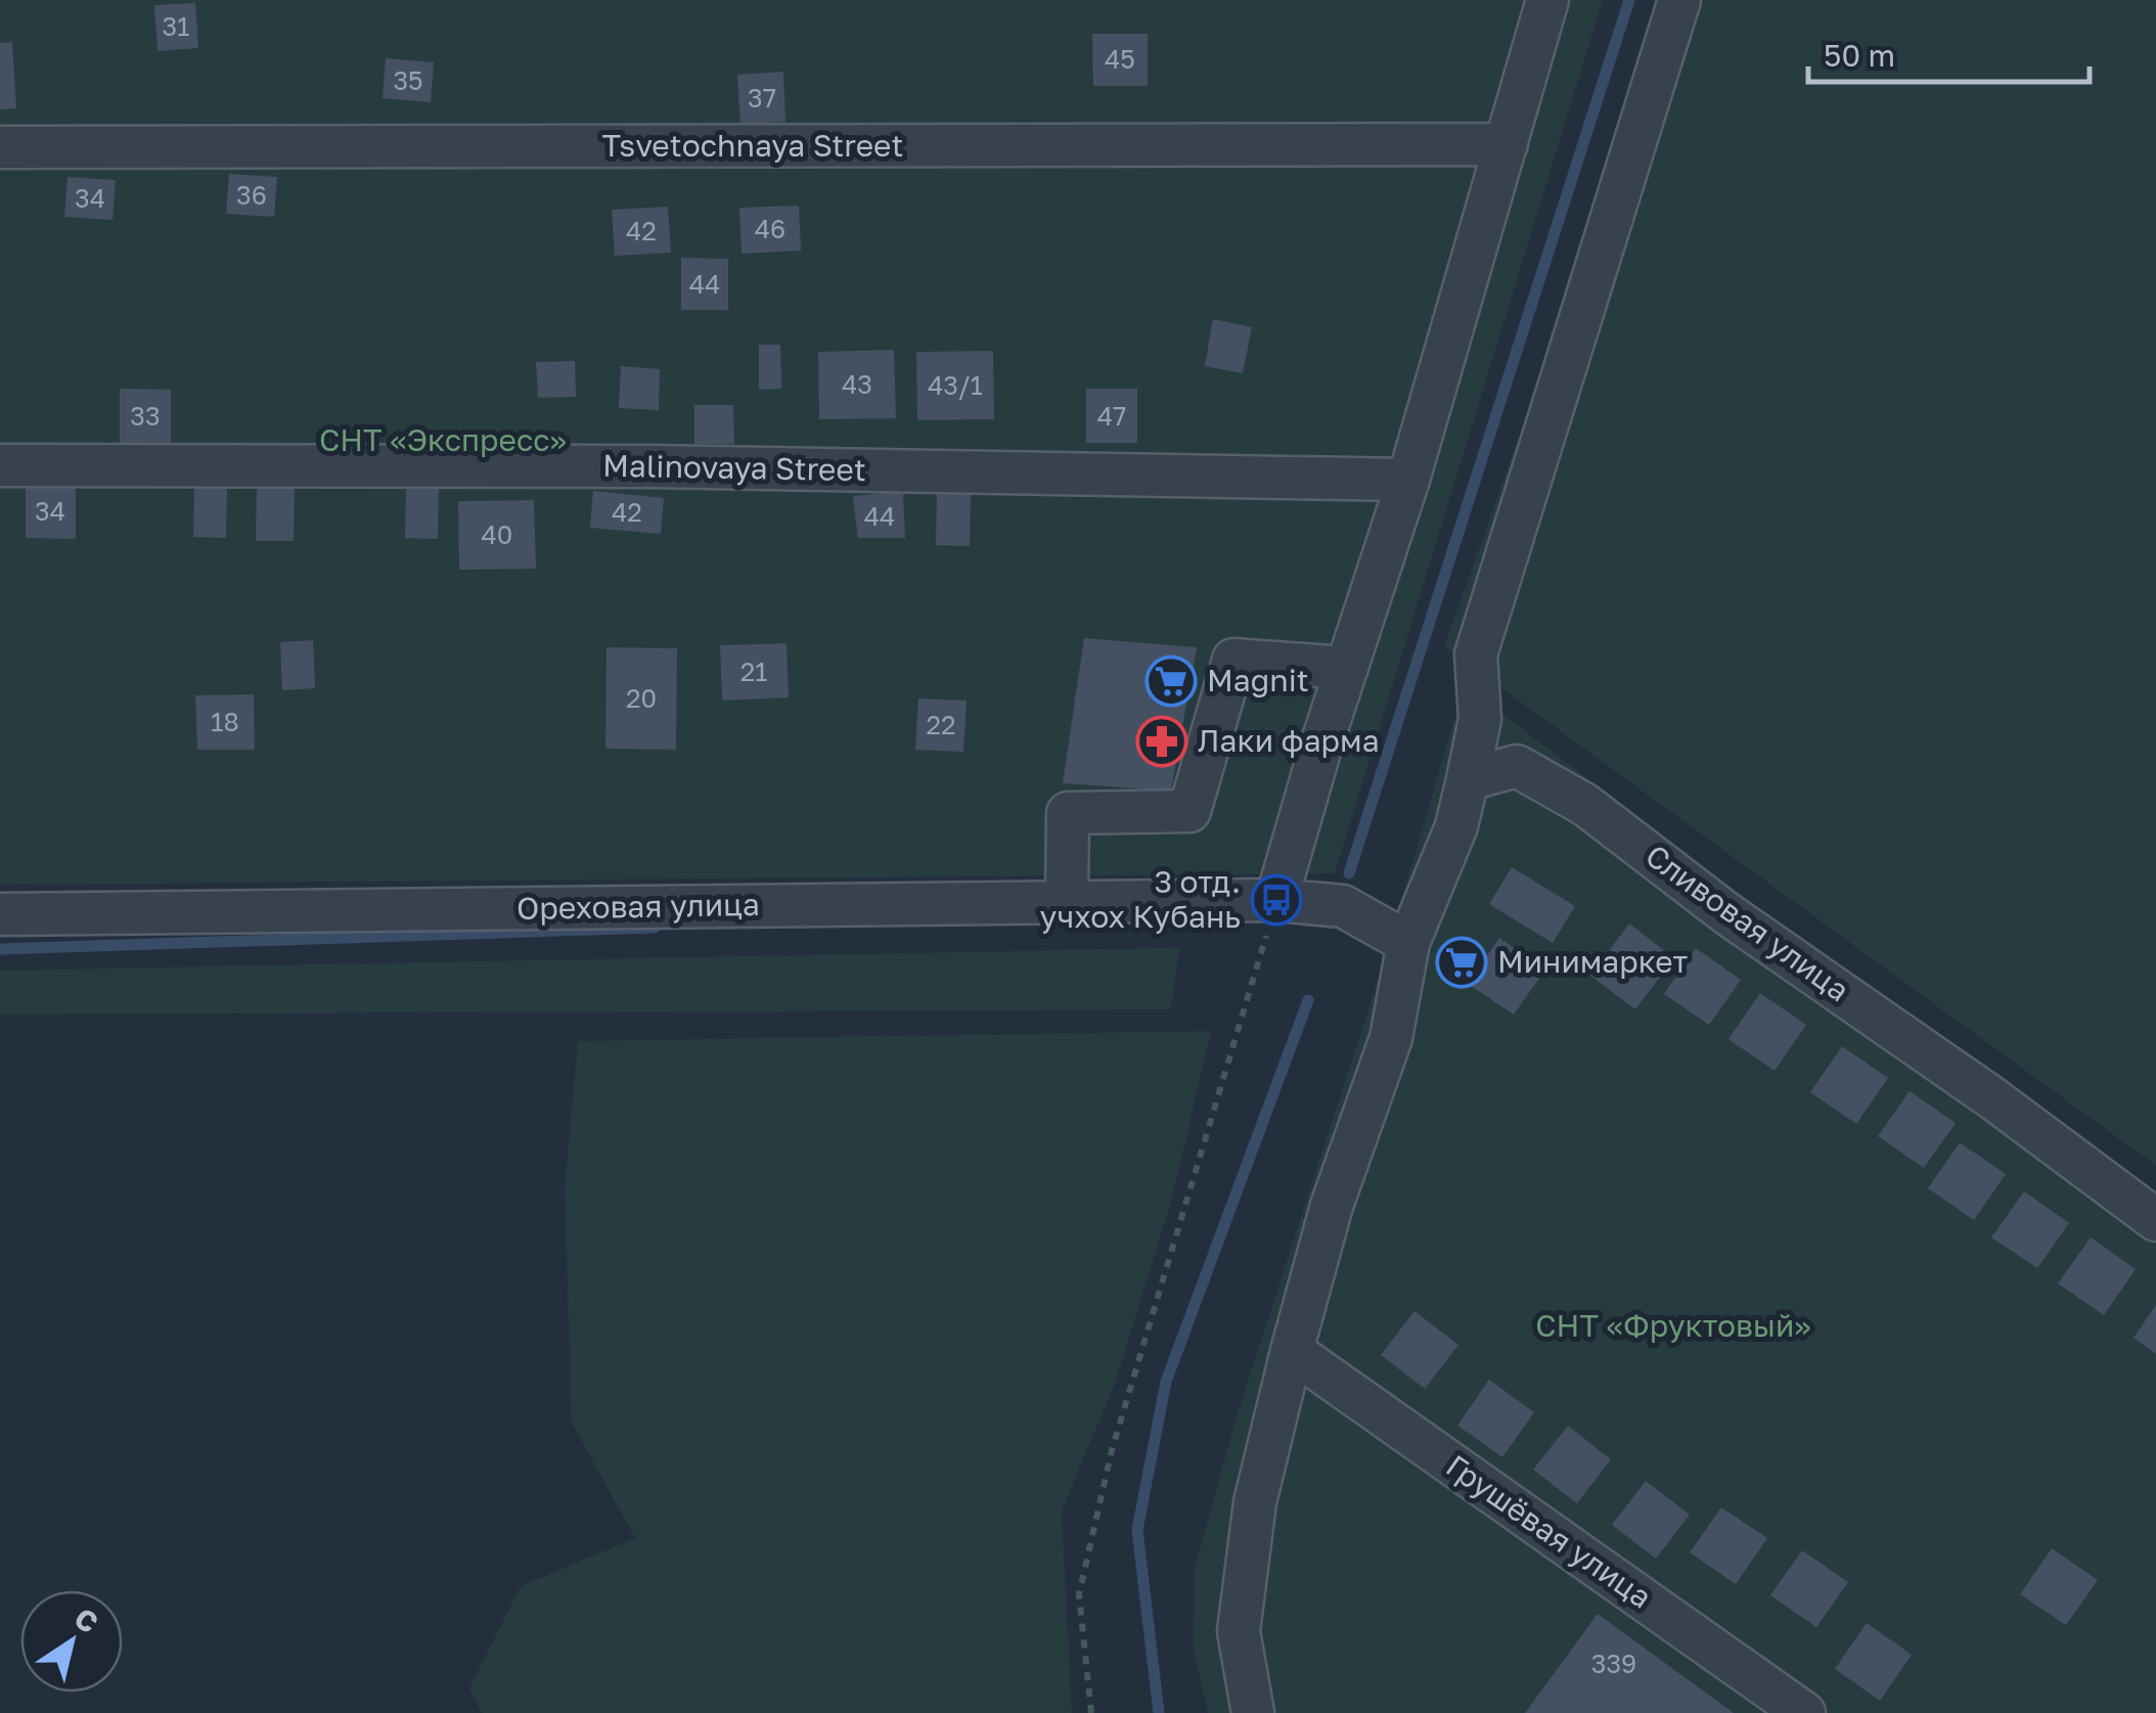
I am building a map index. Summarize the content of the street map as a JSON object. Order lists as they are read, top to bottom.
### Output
{
  "streets": {
    "street": [
      "Tsvetochnaya Street",
      "Malinovaya Street",
      "Ореховая улица",
      "Сливовая улица",
      "Грушёвая улица"
    ]
  },
  "parks": ["СНТ «Экспресс»", "СНТ «Фруктовый»"],
  "places": {
    "supermarket": ["Magnit", "Минимаркет"],
    "pharmacy": ["Лаки фарма"],
    "bus stop": ["3 отд. учхох Кубань"]
  },
  "house_numbers": [
    "31",
    "45",
    "35",
    "37",
    "36",
    "34",
    "46",
    "42",
    "44",
    "43",
    "43/1",
    "33",
    "47",
    "34",
    "42",
    "44",
    "40",
    "21",
    "20",
    "18",
    "22",
    "339"
  ],
  "scale_bar": "50 m",
  "north": "top right"
}
